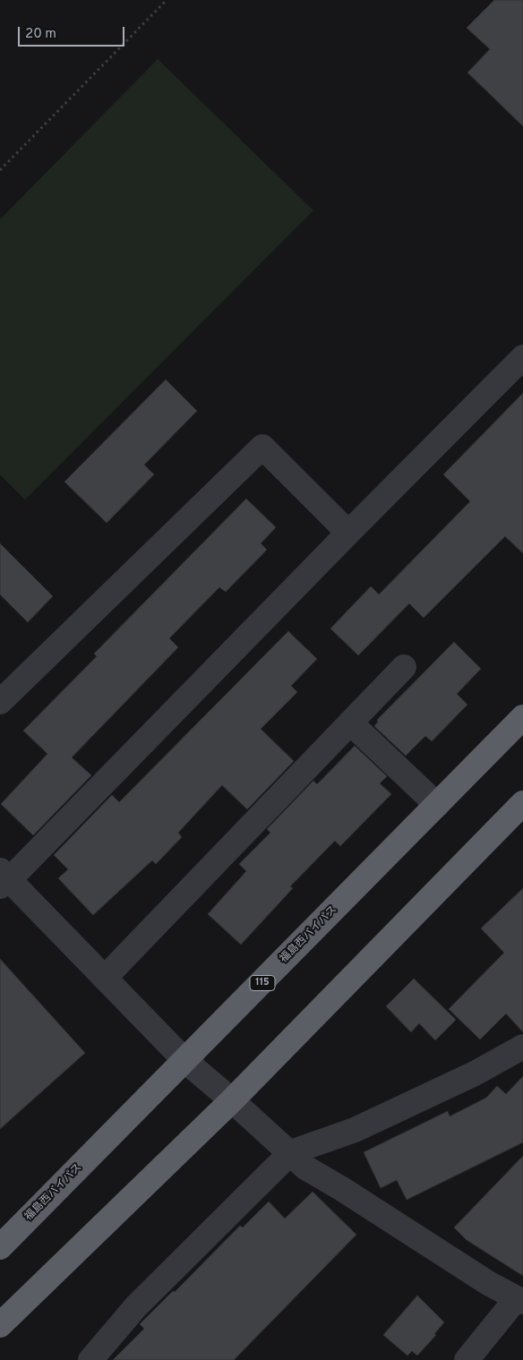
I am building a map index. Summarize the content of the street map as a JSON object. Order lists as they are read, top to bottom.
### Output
{
  "streets": {
    "highway": ["福島西バイパス", "115"]
  },
  "scale_bar": "20 m"
}
